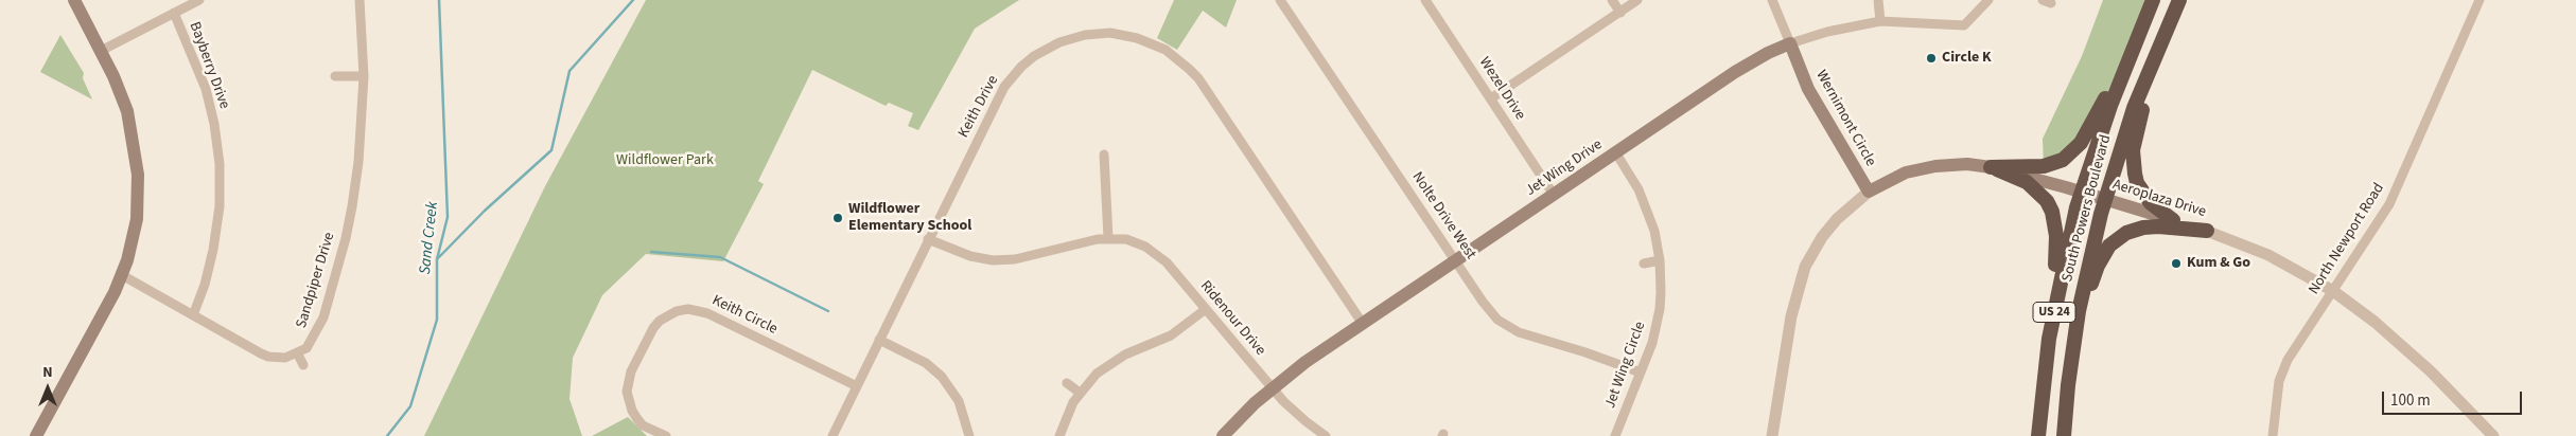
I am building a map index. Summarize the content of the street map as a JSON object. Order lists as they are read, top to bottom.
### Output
{
  "streets": {
    "highway": ["South Powers Boulevard", "US 24"],
    "main road": ["Wernimont Circle", "Jet Wing Drive", "Aeroplaza Drive"],
    "street": [
      "Bayberry Drive",
      "Wezel Drive",
      "Keith Drive",
      "Nolte Drive West",
      "North Newport Road",
      "Sandpiper Drive",
      "Keith Circle",
      "Ridenour Drive",
      "Jet Wing Circle"
    ]
  },
  "crossings": [
    ["Wezel Drive", "Jet Wing Drive"],
    ["Keith Drive", "Jet Wing Drive"],
    ["Keith Drive", "Keith Circle"],
    ["Keith Drive", "Ridenour Drive"],
    ["Wernimont Circle", "Jet Wing Drive"],
    ["Wernimont Circle", "Aeroplaza Drive"],
    ["Jet Wing Drive", "Nolte Drive West"],
    ["Jet Wing Drive", "Ridenour Drive"],
    ["Jet Wing Drive", "Jet Wing Circle"],
    ["Aeroplaza Drive", "South Powers Boulevard"],
    ["Aeroplaza Drive", "North Newport Road"],
    ["Nolte Drive West", "Jet Wing Circle"]
  ],
  "water": ["Sand Creek"],
  "parks": ["Wildflower Park"],
  "places": ["Circle K", "Wildflower Elementary School", "Kum & Go"],
  "scale_bar": "100 m",
  "north": "top"
}
